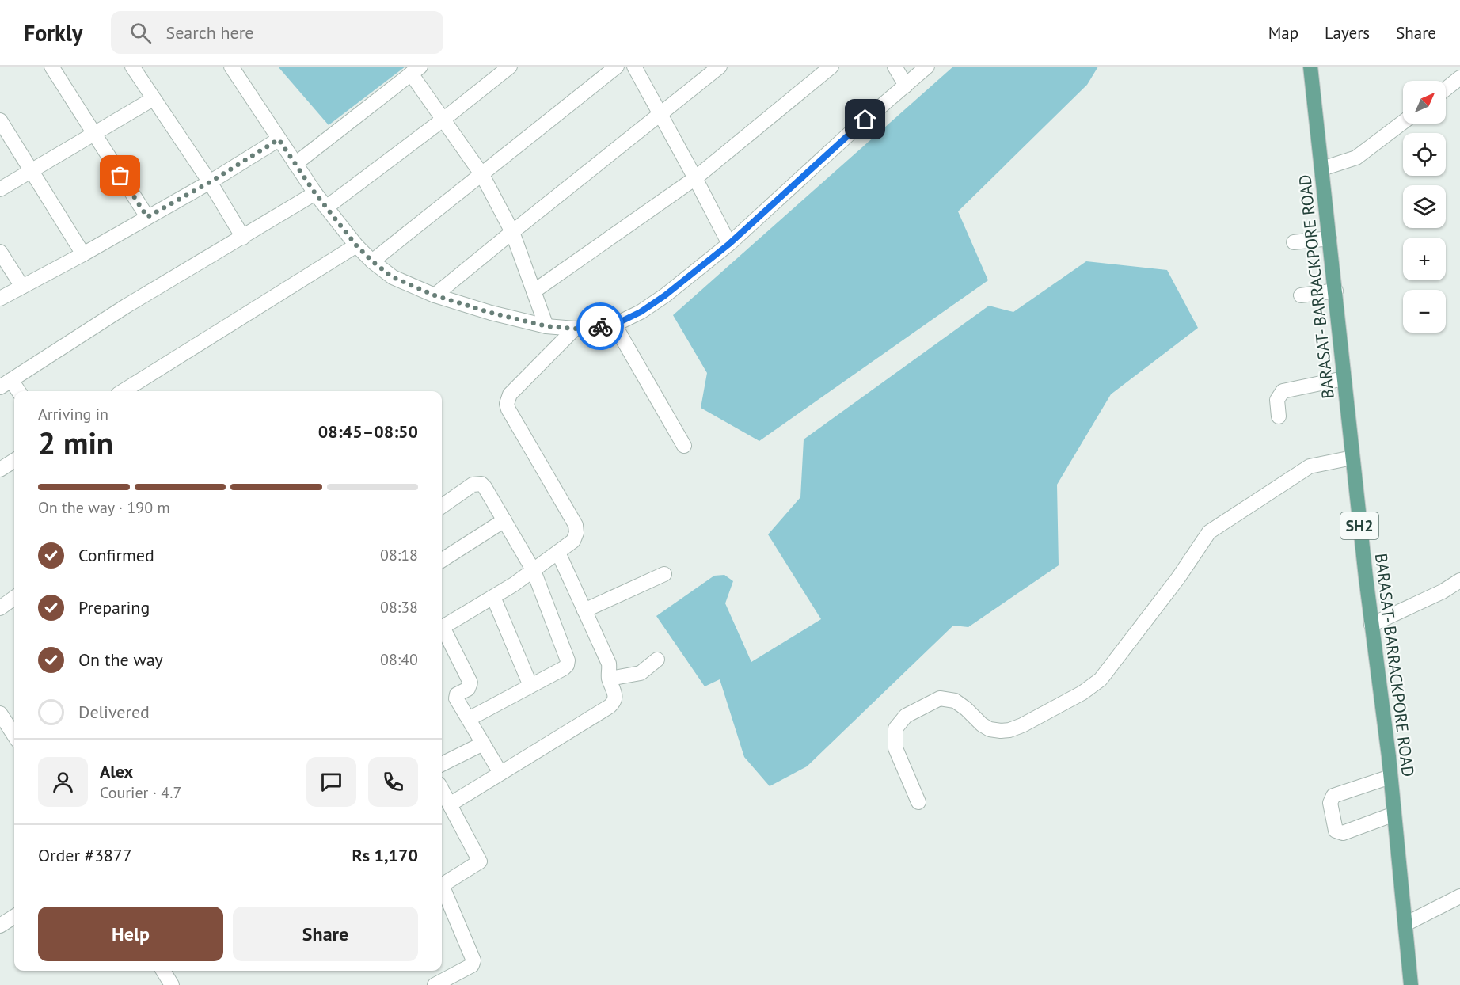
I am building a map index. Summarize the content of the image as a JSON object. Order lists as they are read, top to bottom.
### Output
{
  "streets": {
    "main road": ["BARASAT- BARRACKPORE ROAD", "SH2"]
  },
  "north": "top right",
  "page": {
    "header": "Forkly",
    "search": "Search here",
    "nav": ["Map", "Layers", "Share"],
    "map_buttons": ["+", "−"],
    "heading": ["2 min", "Arriving in", "08:45–08:50"],
    "panel": [
      "Alex",
      "Courier · 4.7",
      "Order #3877",
      "Rs 1,170"
    ],
    "bar": "On the way · 190 m",
    "list": [
      ["Confirmed", "08:18"],
      ["Preparing", "08:38"],
      ["On the way", "08:40"],
      "Delivered"
    ],
    "buttons": ["Help", "Share"]
  }
}
